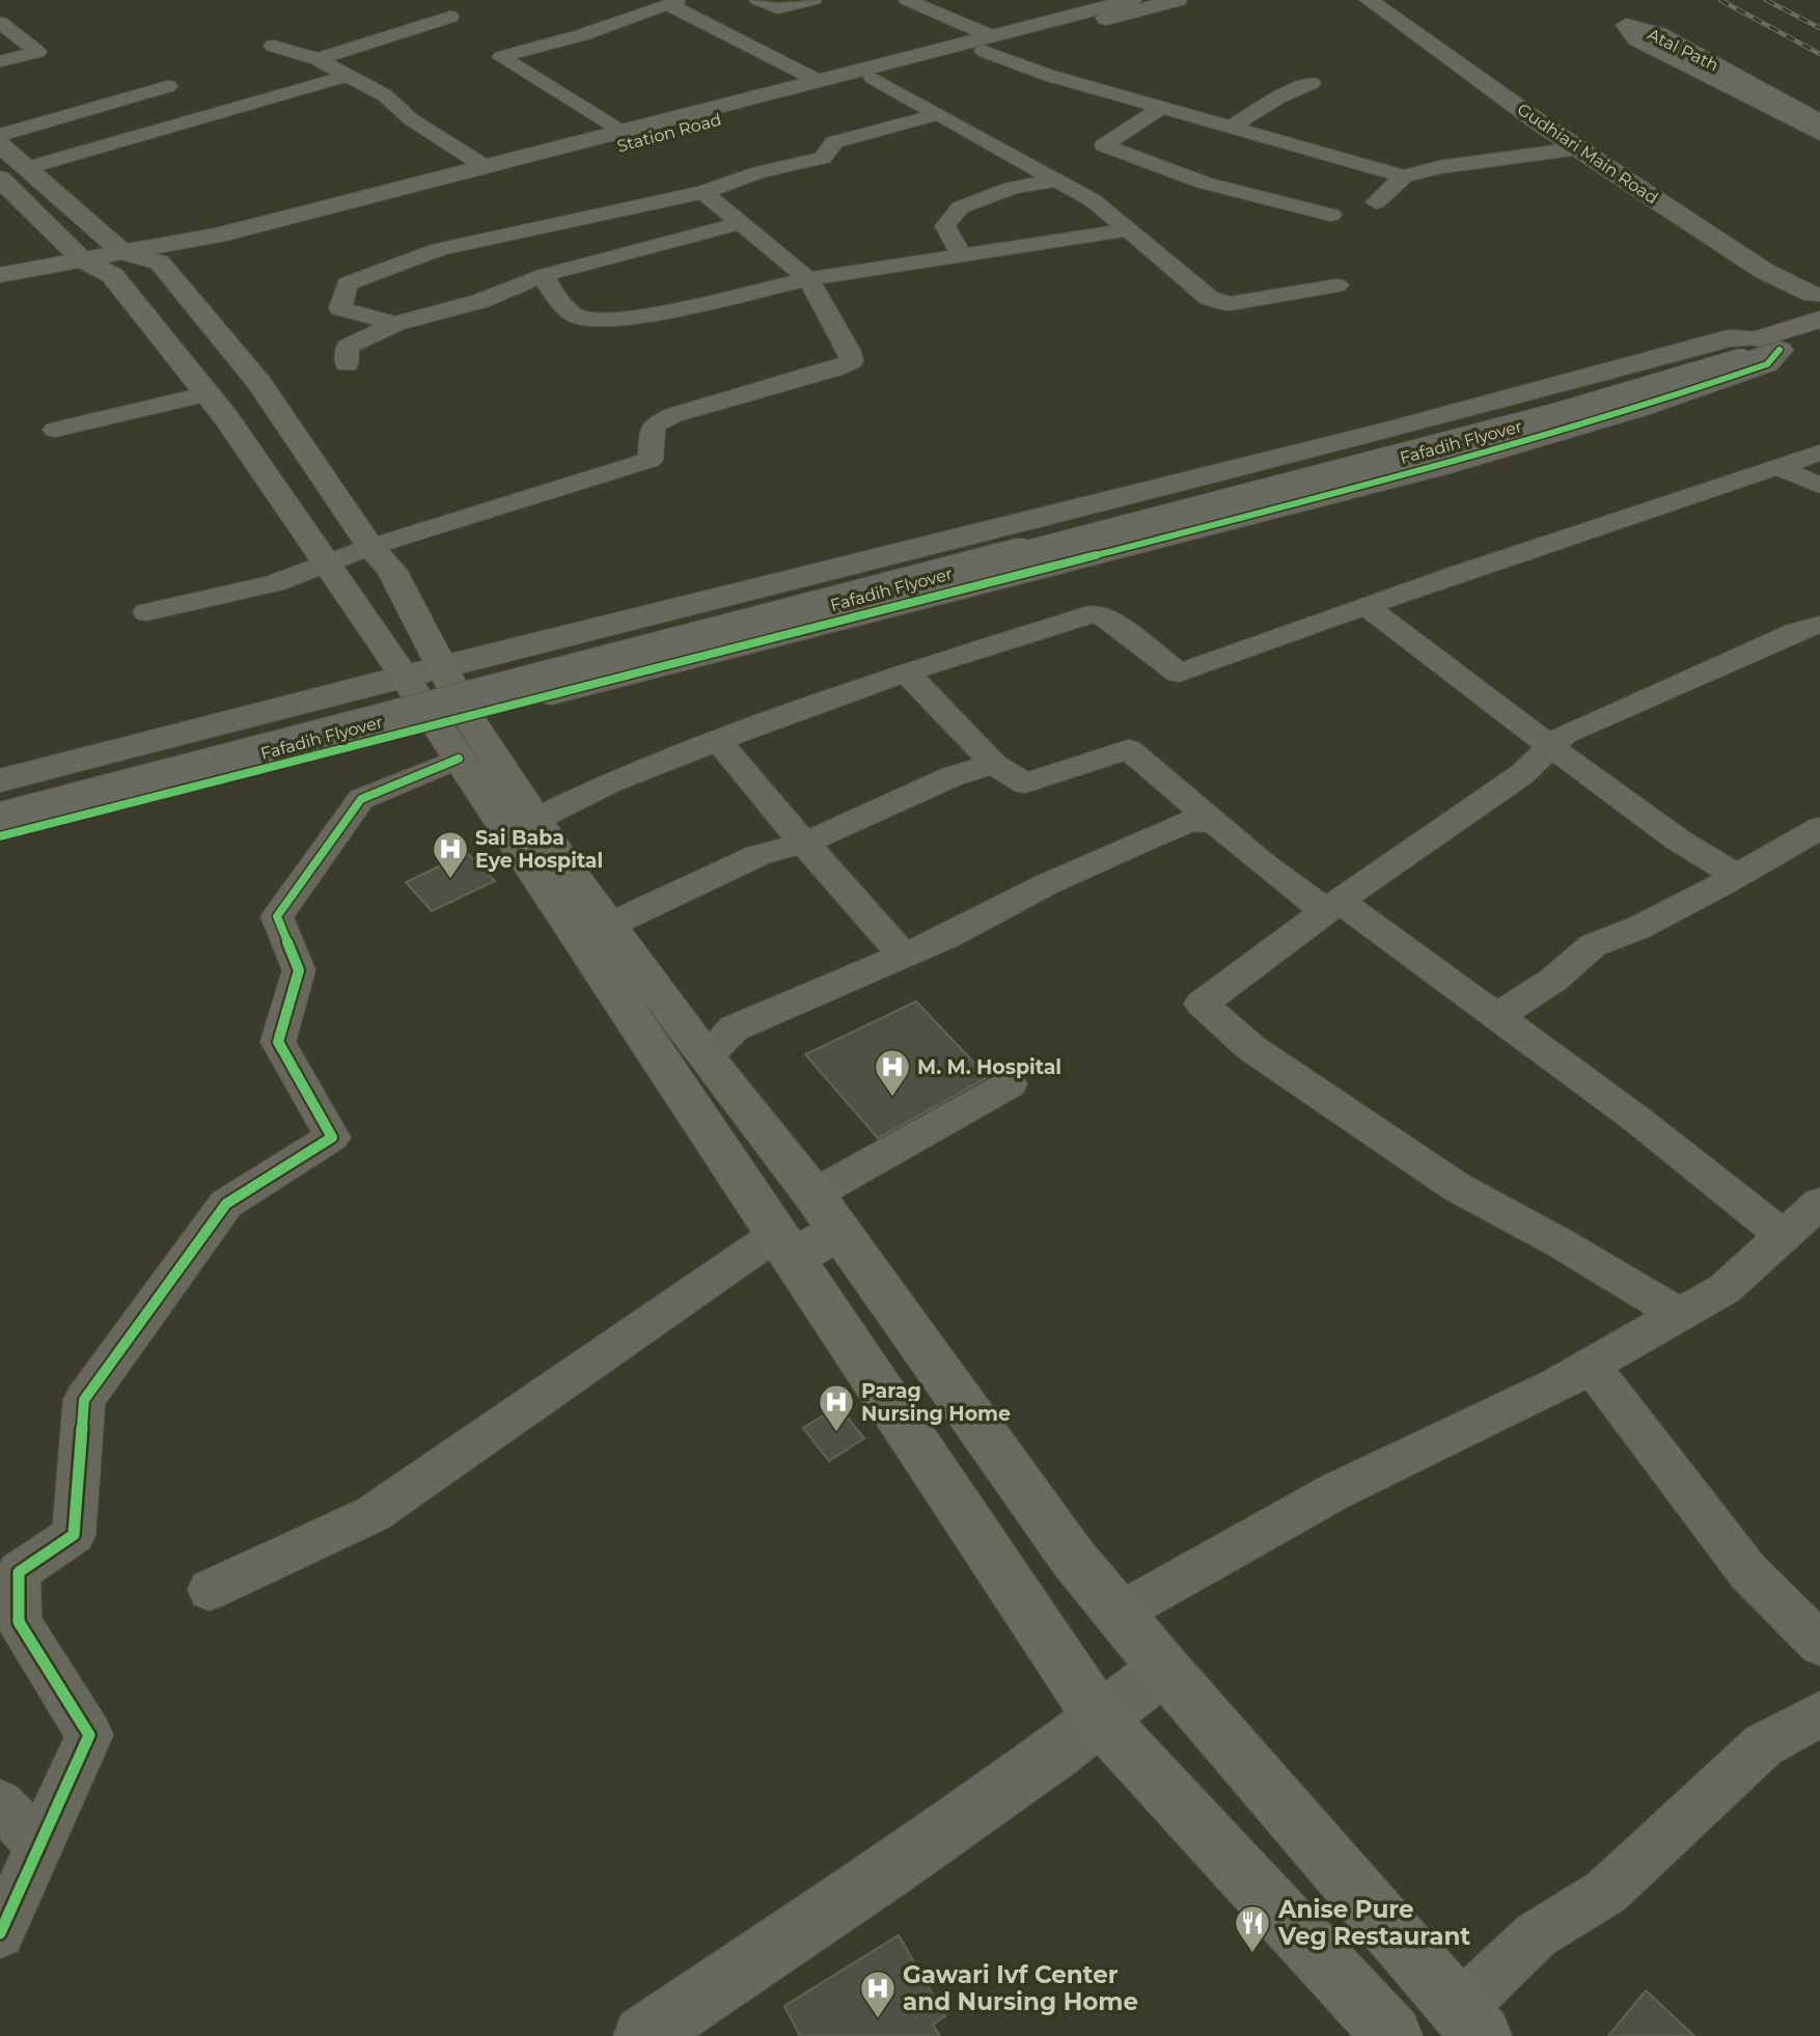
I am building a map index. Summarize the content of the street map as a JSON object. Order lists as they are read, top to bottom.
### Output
{
  "streets": {
    "highway": ["Fafadih Flyover"],
    "main road": ["Atal Path"],
    "street": ["Station Road", "Gudhiari Main Road"]
  },
  "places": {
    "hospital": [
      "Sai Baba Eye Hospital",
      "M. M. Hospital",
      "Parag Nursing Home",
      "Gawari Ivf Center and Nursing Home"
    ],
    "restaurant": ["Anise Pure Veg Restaurant"]
  }
}
